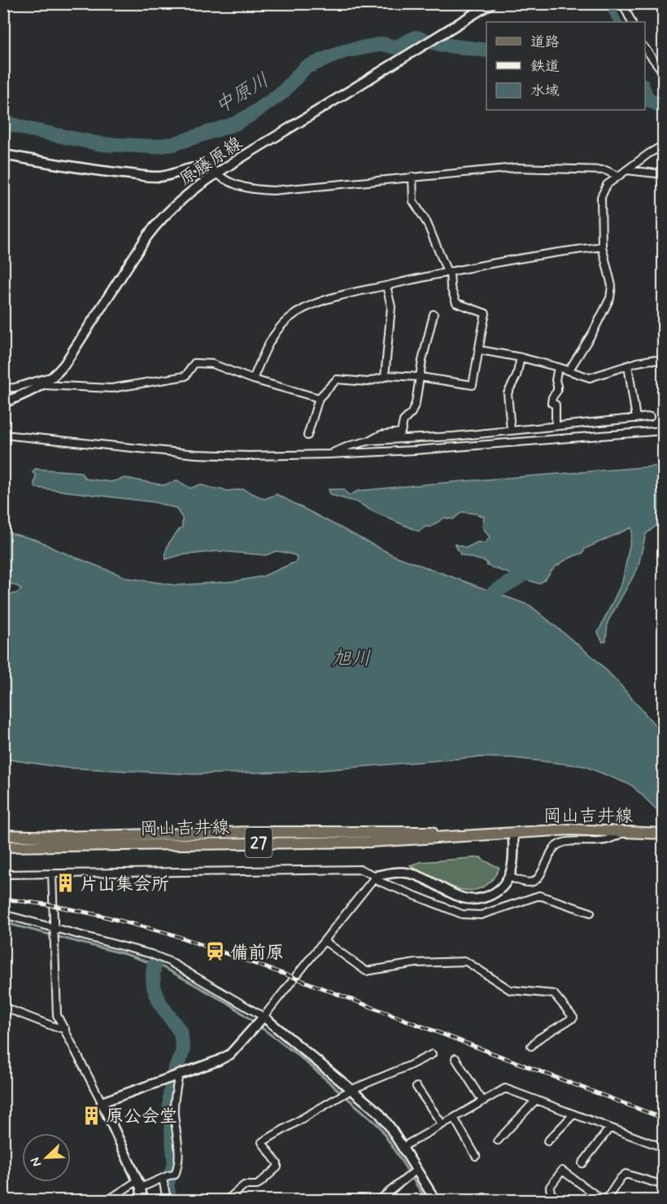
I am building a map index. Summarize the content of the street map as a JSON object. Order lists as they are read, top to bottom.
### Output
{
  "streets": {
    "main road": ["原藤原線", "岡山吉井線", "27"]
  },
  "water": ["中原川", "旭川"],
  "places": {
    "building": ["片山集会所", "原公会堂"],
    "station": ["備前原"]
  },
  "legend": ["道路", "鉄道", "水域"],
  "north": "bottom left"
}
